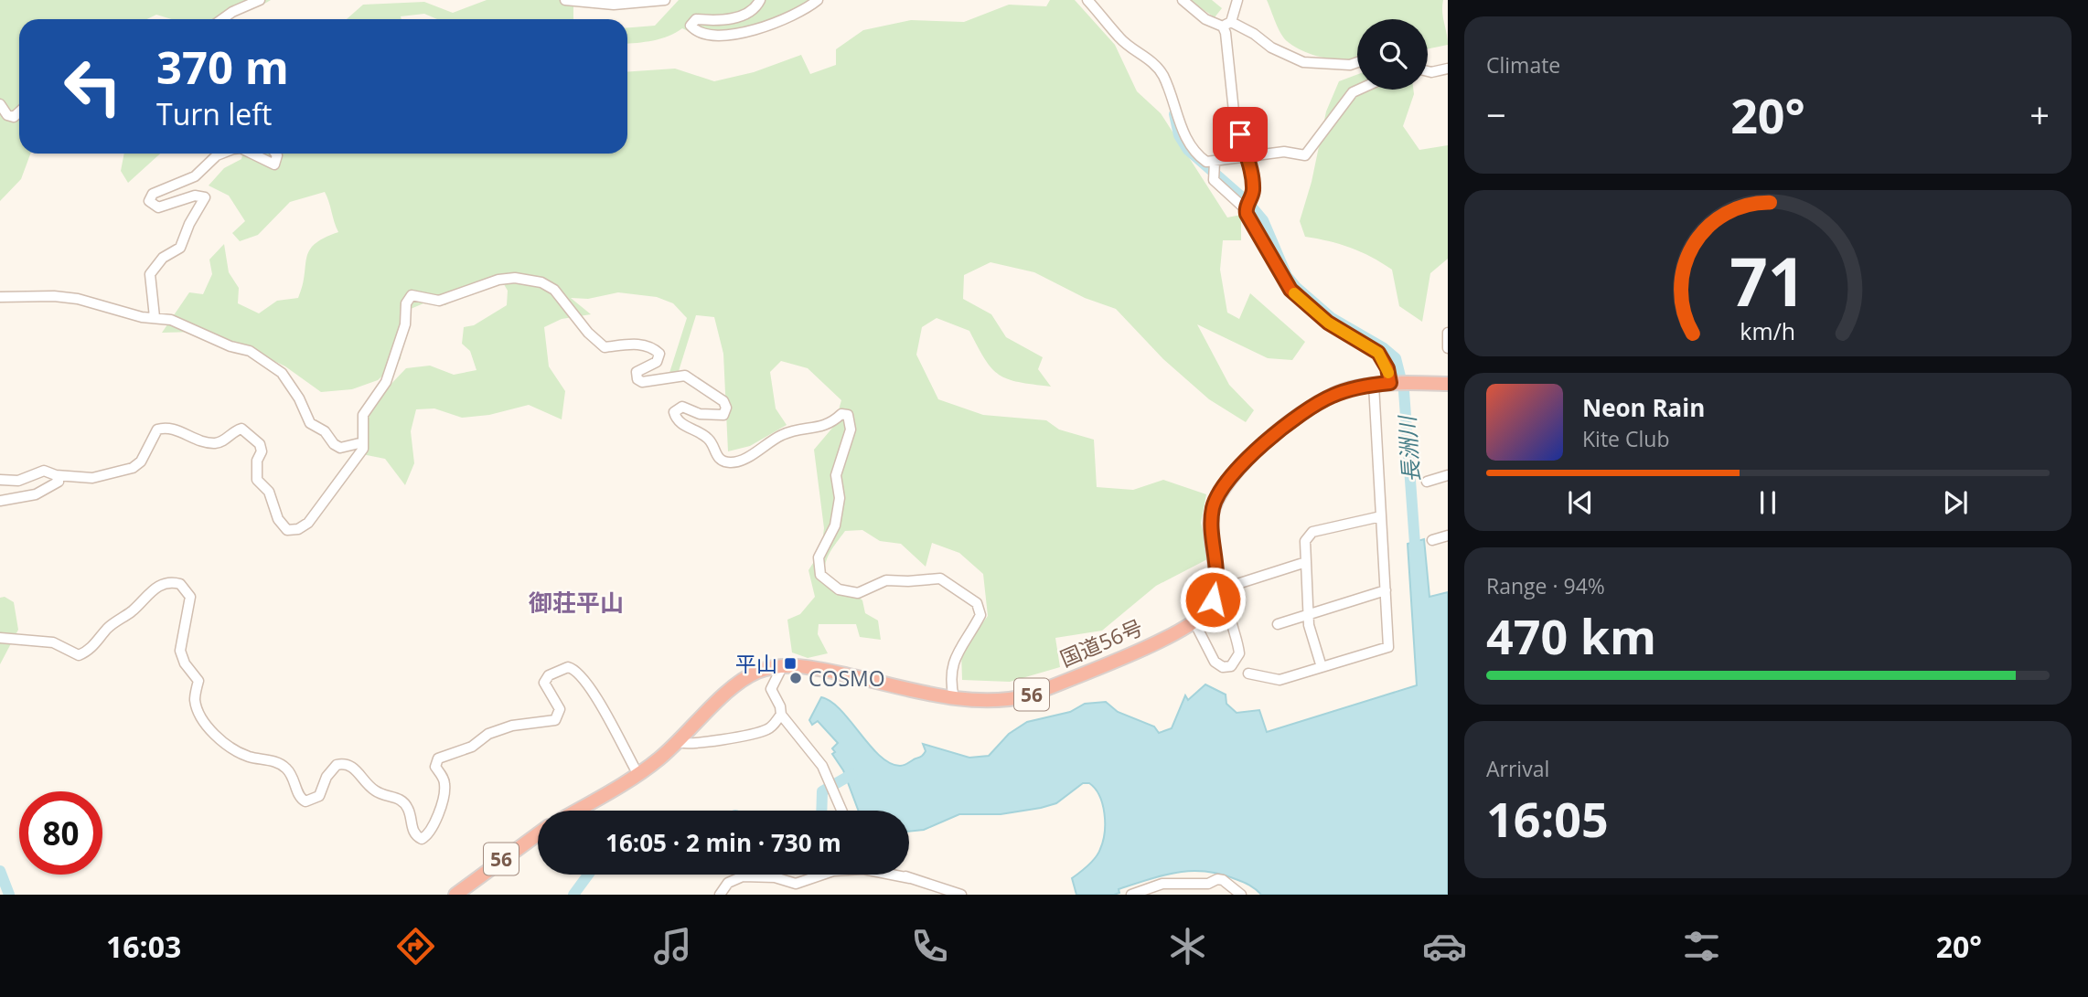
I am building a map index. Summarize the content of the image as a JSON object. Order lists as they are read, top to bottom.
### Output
{
  "streets": {
    "highway": ["国道56号", "56"]
  },
  "districts": ["御荘平山"],
  "water": ["長洲川"],
  "places": {
    "transit": ["平山"],
    "other": ["COSMO"]
  },
  "page": {
    "tile": [
      "Climate",
      ["Range · 94%", "470 km"],
      ["Arrival", "16:05"]
    ],
    "turn": ["370 m", "Turn left"],
    "heat": ["−", "20°", "+"],
    "song": ["Neon Rain", "Kite Club"],
    "limit": "80",
    "trip": "16:05 · 2 min · 730 m",
    "tabs": ["16:03", "20°"],
    "gauge": ["71", "km/h"]
  }
}
